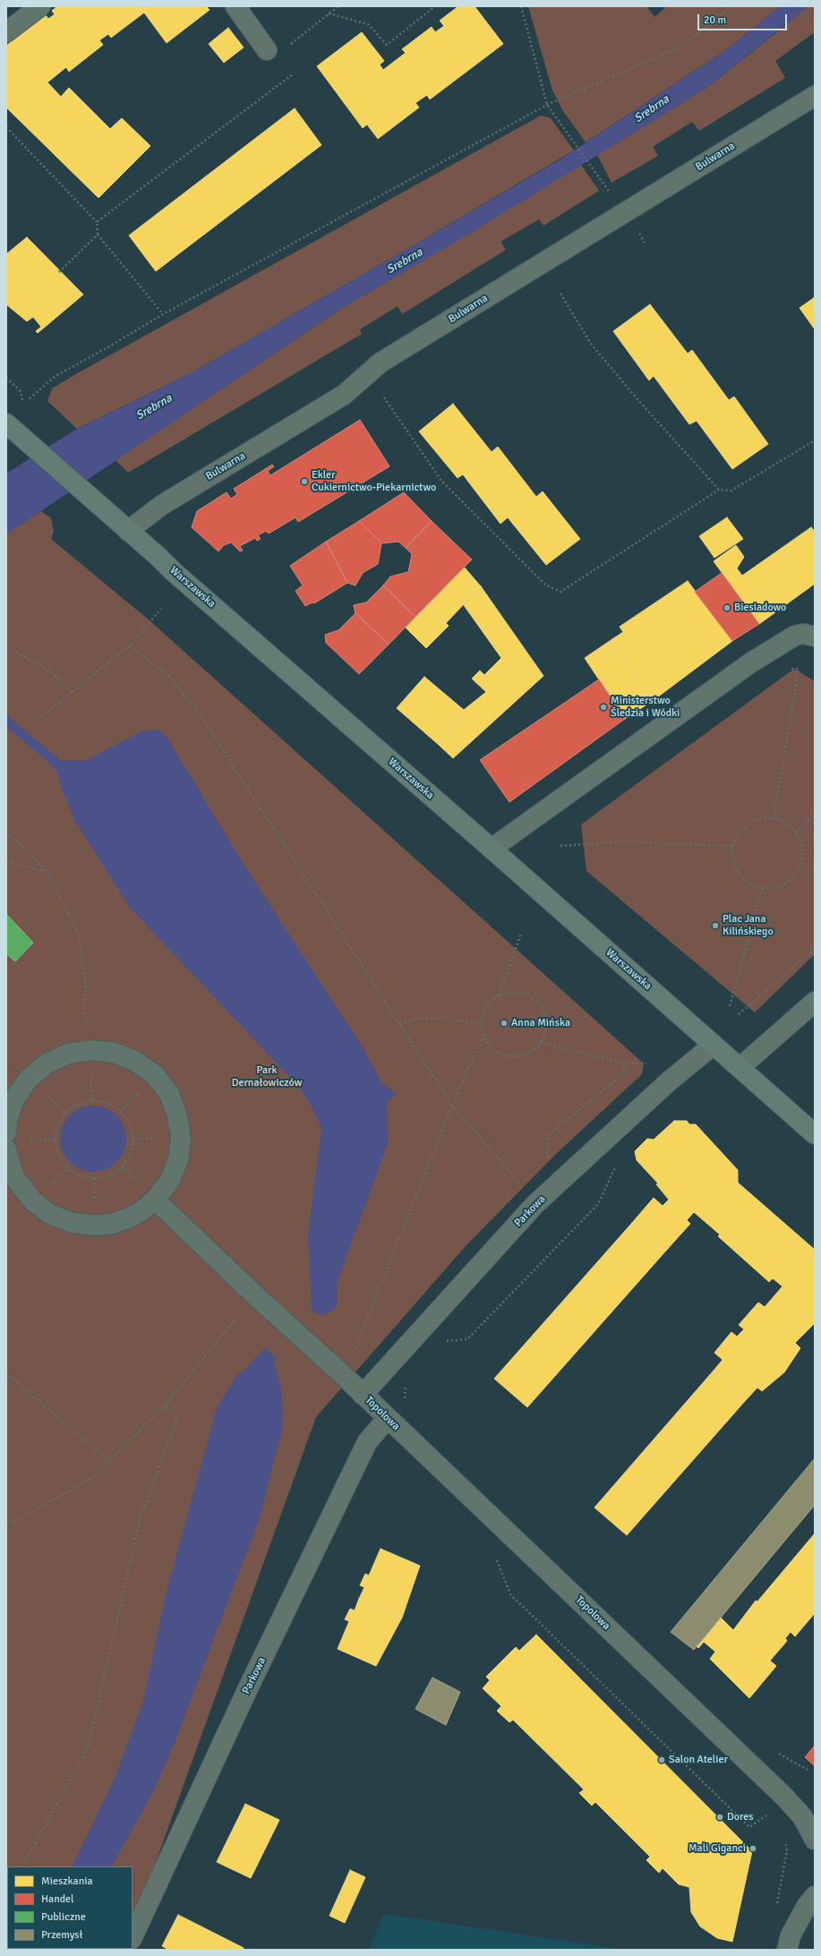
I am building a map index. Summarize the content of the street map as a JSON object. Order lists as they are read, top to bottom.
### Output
{
  "streets": {
    "main road": ["Warszawska"],
    "street": ["Bulwarna", "Parkowa", "Topolowa"]
  },
  "crossings": [
    ["Bulwarna", "Warszawska"],
    ["Warszawska", "Parkowa"],
    ["Parkowa", "Topolowa"]
  ],
  "water": ["Srebrna"],
  "parks": ["Park Dernałowiczów"],
  "places": [
    "Ekler Cukiernictwo-Piekarnictwo",
    "Biesiadowo",
    "Ministerstwo Śledzia i Wódki",
    "Plac Jana Kilińskiego",
    "Anna Mińska",
    "Salon Atelier",
    "Dores",
    "Mali Giganci"
  ],
  "legend": [
    "Mieszkania",
    "Handel",
    "Publiczne",
    "Przemysł"
  ],
  "scale_bar": "20 m"
}
